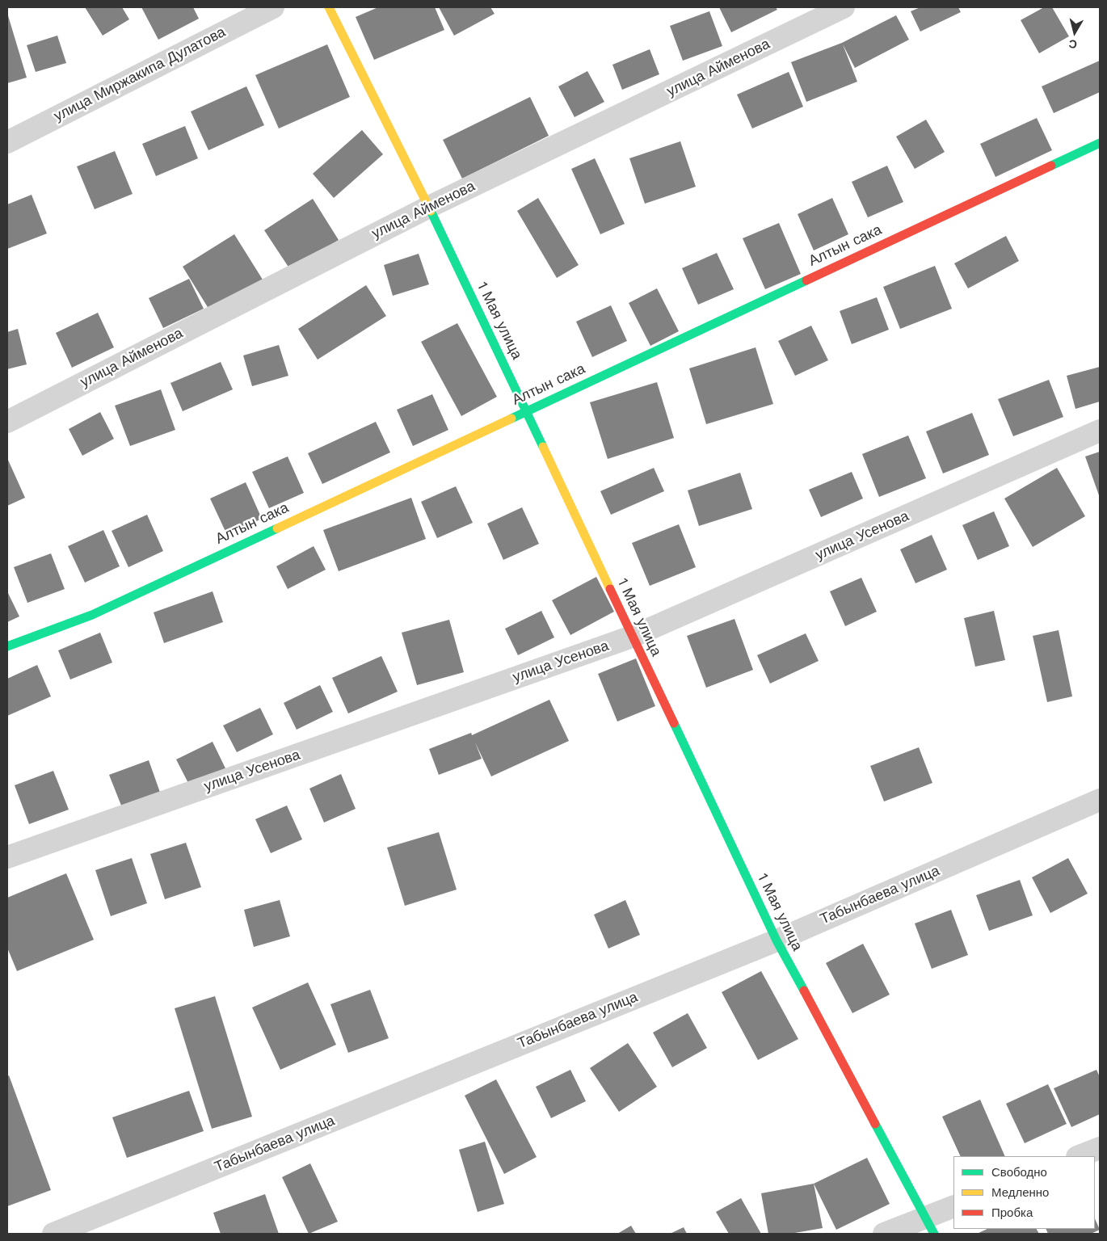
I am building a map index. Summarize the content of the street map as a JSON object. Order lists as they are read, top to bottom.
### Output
{
  "streets": {
    "street": [
      "улица Айменова",
      "улица Миржакипа Дулатова",
      "Алтын сака",
      "1 Мая улица",
      "улица Усенова",
      "Табынбаева улица"
    ]
  },
  "crossings": [
    ["улица Айменова", "1 Мая улица"],
    ["Алтын сака", "1 Мая улица"],
    ["1 Мая улица", "улица Усенова"],
    ["1 Мая улица", "Табынбаева улица"]
  ],
  "legend": ["Свободно", "Медленно", "Пробка"],
  "north": "bottom"
}
